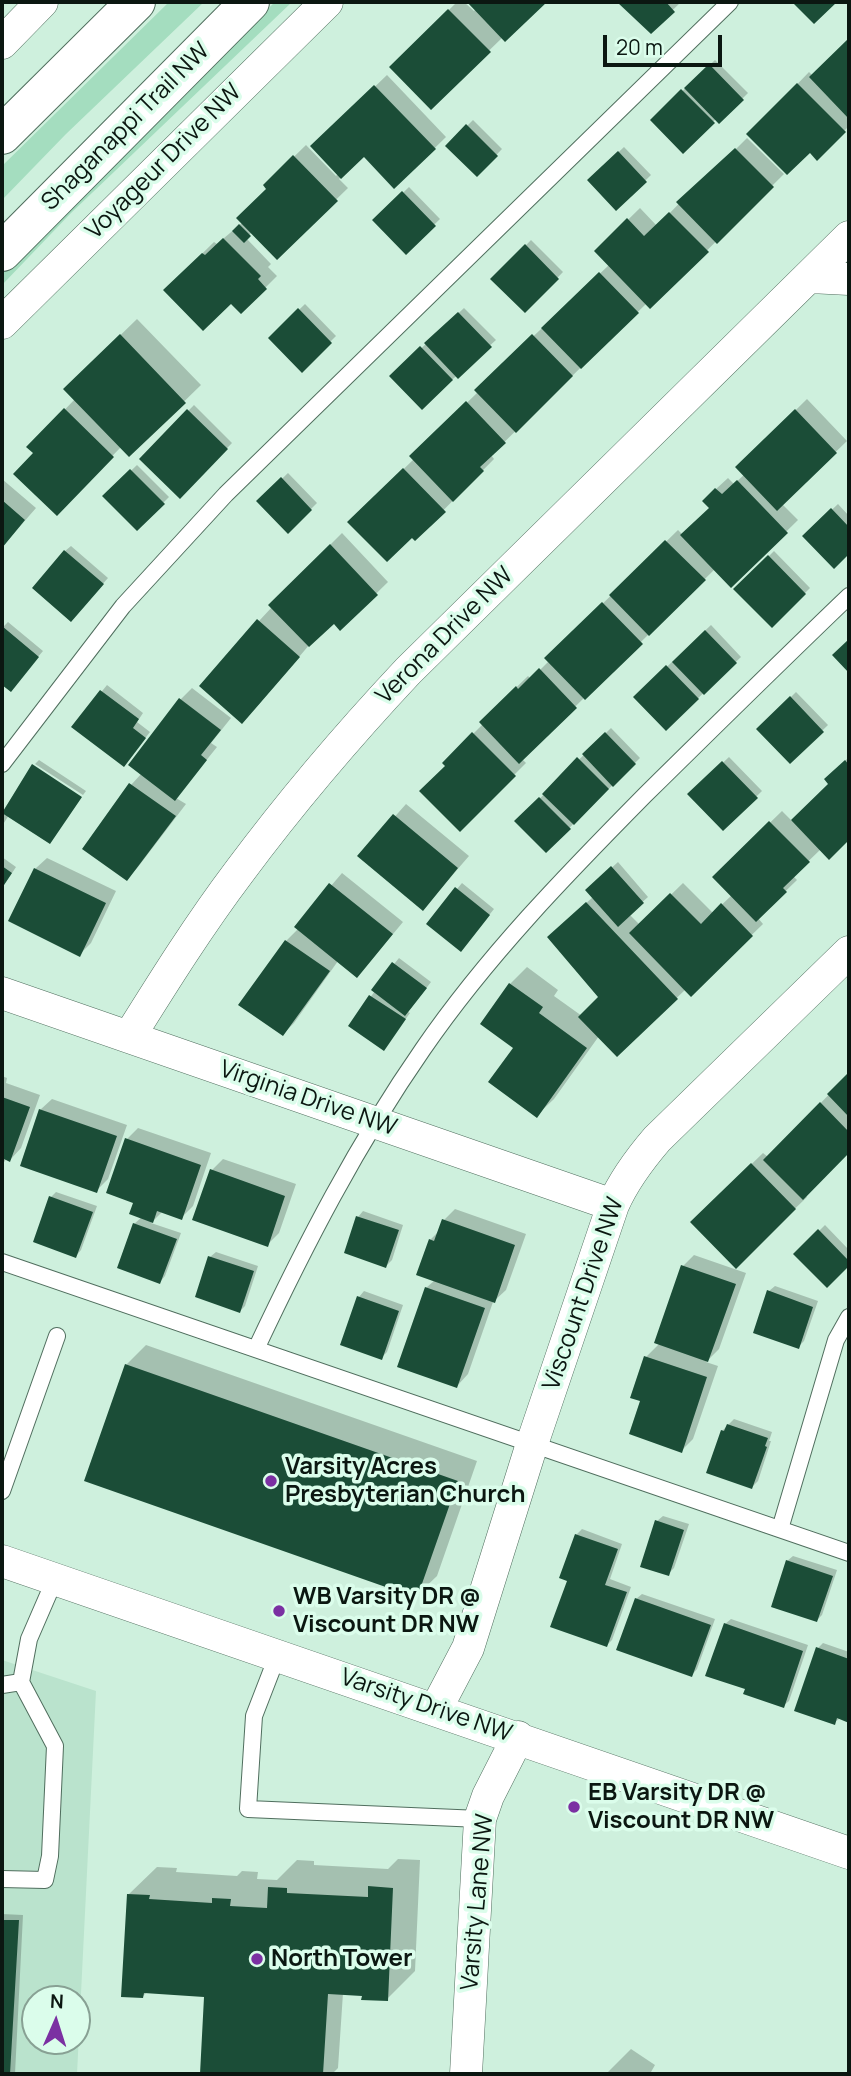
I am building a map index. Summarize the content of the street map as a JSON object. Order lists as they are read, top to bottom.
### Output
{
  "streets": {
    "main road": ["Shaganappi Trail NW"],
    "street": [
      "Voyageur Drive NW",
      "Verona Drive NW",
      "Virginia Drive NW",
      "Viscount Drive NW",
      "Varsity Drive NW",
      "Varsity Lane NW"
    ]
  },
  "crossings": [
    ["Verona Drive NW", "Virginia Drive NW"],
    ["Virginia Drive NW", "Viscount Drive NW"],
    ["Viscount Drive NW", "Varsity Drive NW"],
    ["Varsity Drive NW", "Varsity Lane NW"]
  ],
  "places": [
    "Varsity Acres Presbyterian Church",
    "WB Varsity DR @ Viscount DR NW",
    "EB Varsity DR @ Viscount DR NW",
    "North Tower"
  ],
  "scale_bar": "20 m",
  "north": "top"
}
